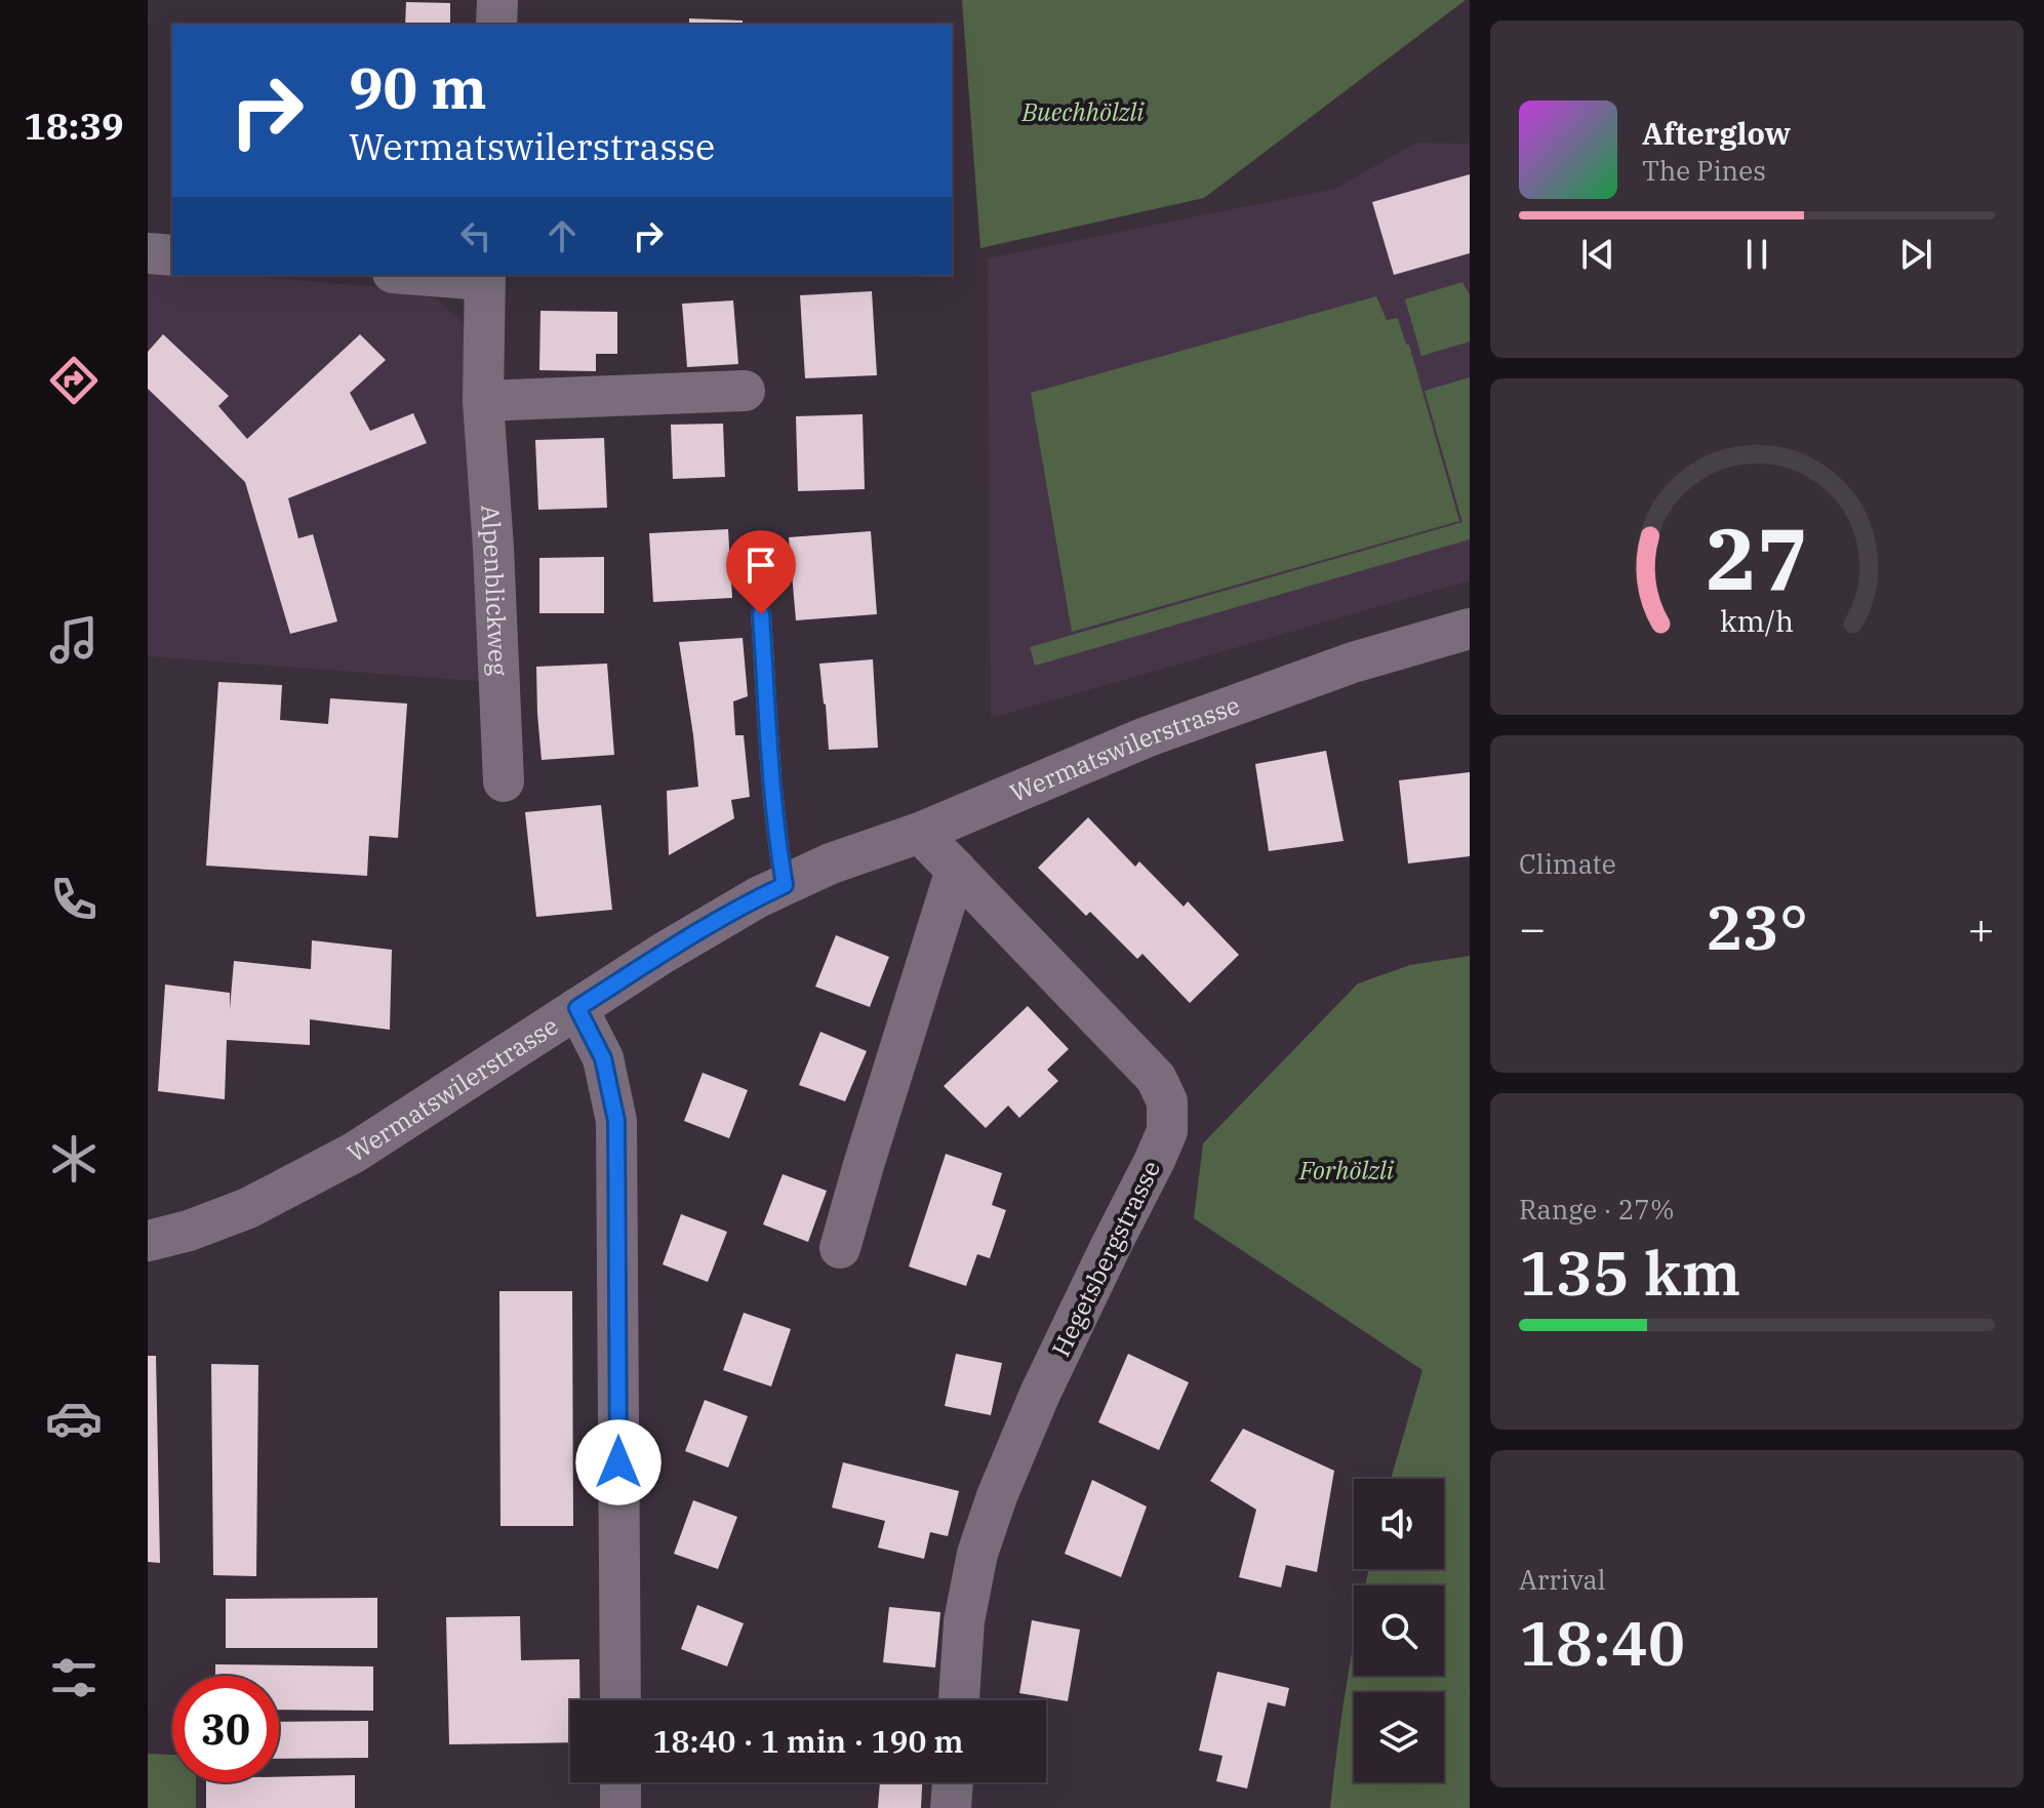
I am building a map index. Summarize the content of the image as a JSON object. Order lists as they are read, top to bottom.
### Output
{
  "streets": {
    "street": ["Alpenblickweg", "Wermatswilerstrasse", "Hegetsbergstrasse"]
  },
  "crossings": [
    ["Wermatswilerstrasse", "Hegetsbergstrasse"]
  ],
  "parks": ["Buechhölzli", "Forhölzli"],
  "page": {
    "tabs": "18:39",
    "turn": ["90 m", "Wermatswilerstrasse"],
    "song": ["Afterglow", "The Pines"],
    "tile": [
      "Climate",
      ["Range · 27%", "135 km"],
      ["Arrival", "18:40"]
    ],
    "heat": ["−", "23°", "+"],
    "limit": "30",
    "trip": "18:40 · 1 min · 190 m",
    "gauge": ["27", "km/h"]
  }
}
